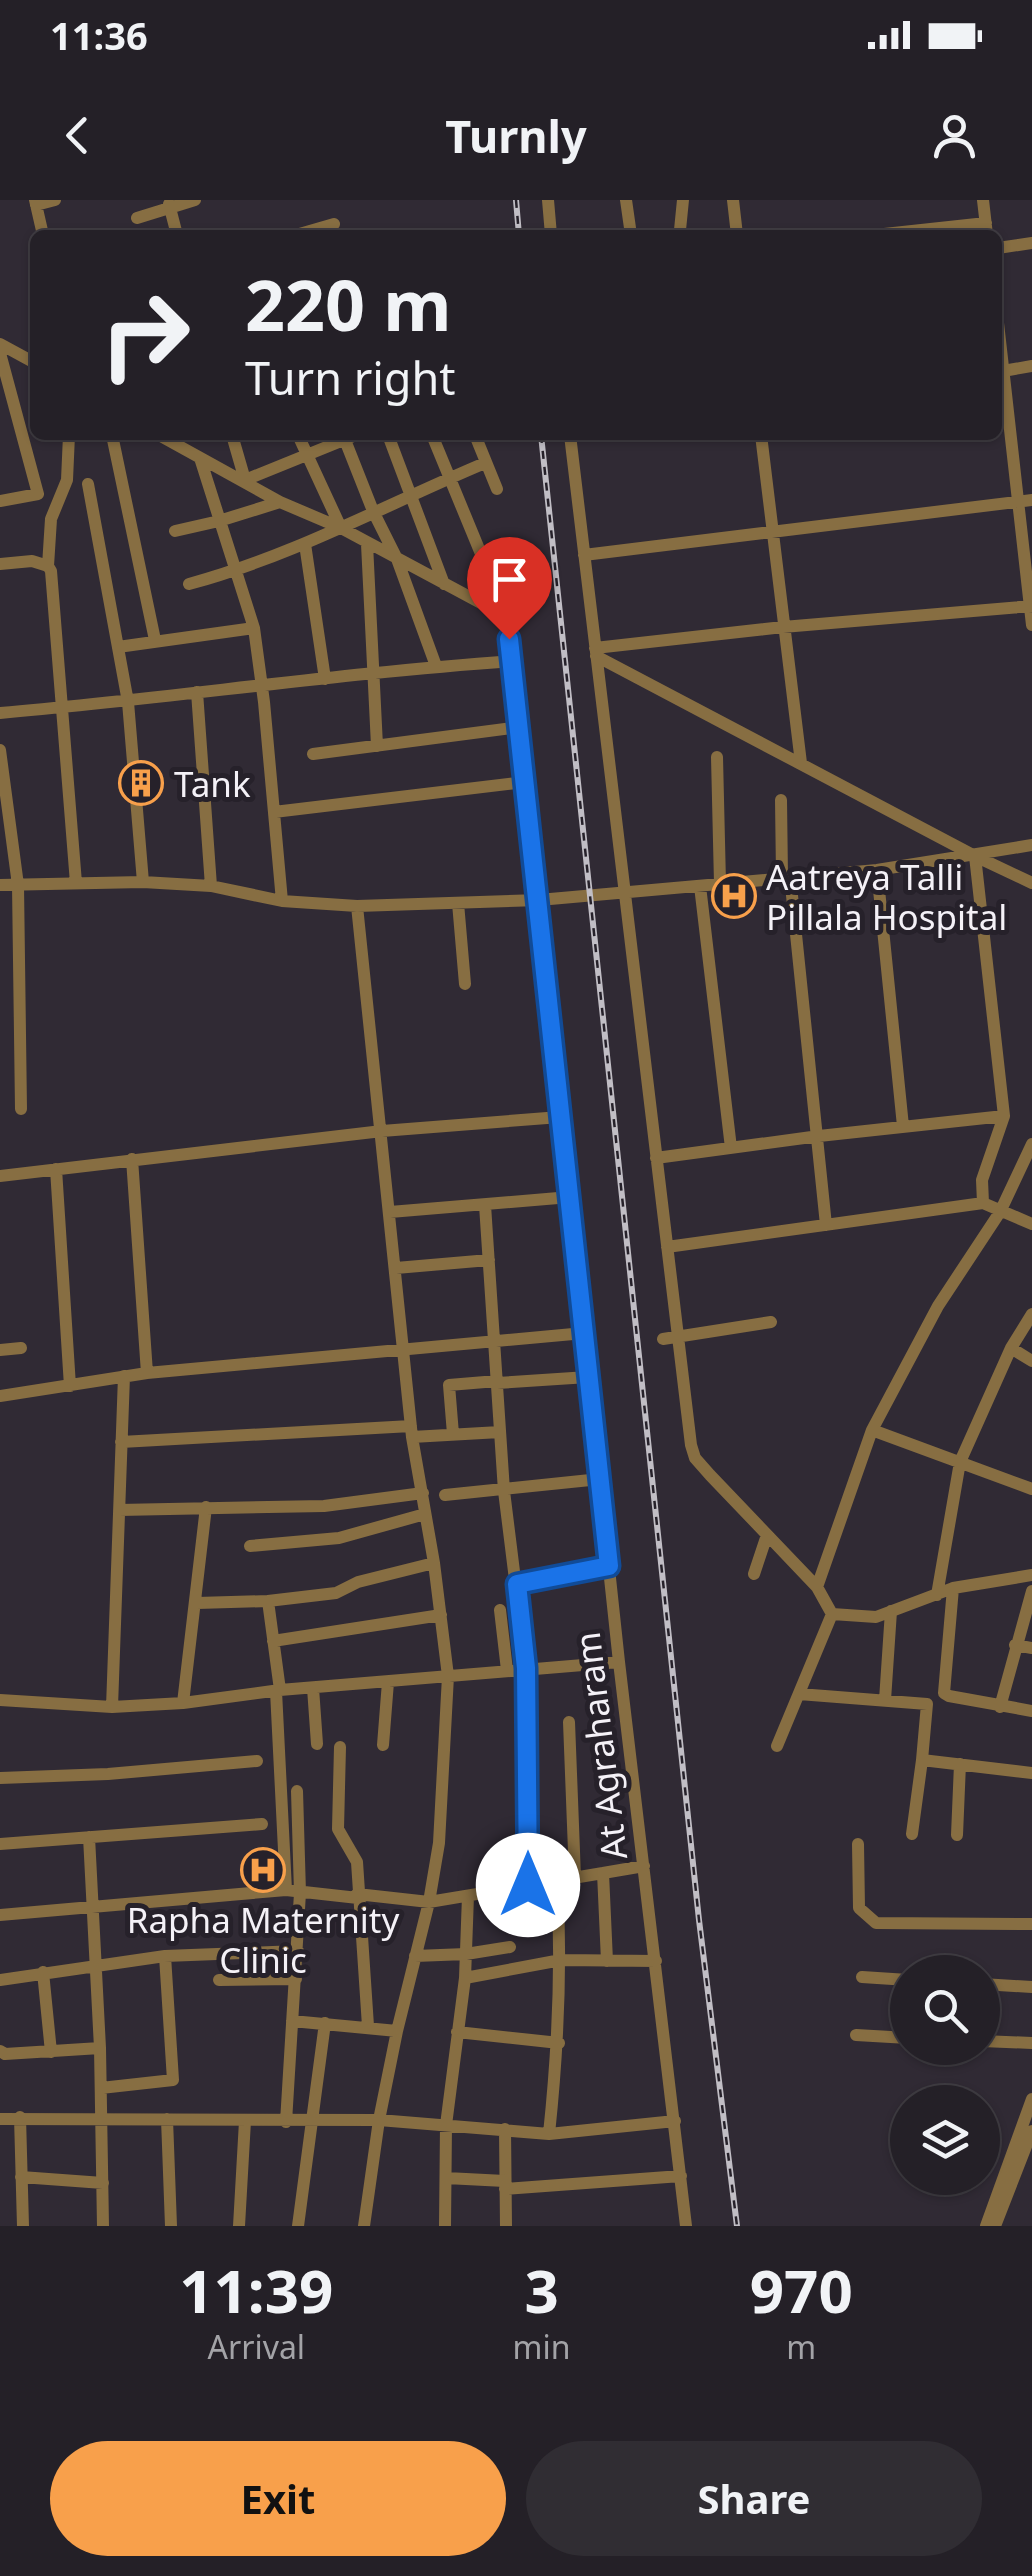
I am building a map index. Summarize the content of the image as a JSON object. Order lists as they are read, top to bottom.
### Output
{
  "streets": {
    "street": ["At Agraharam"]
  },
  "places": {
    "building": ["Tank"],
    "hospital": ["Aatreya Talli Pillala Hospital", "Rapha Maternity Clinic"]
  },
  "page": {
    "status": "11:36",
    "header": "Turnly",
    "turn": ["220 m", "Turn right"],
    "eta": [
      "11:39",
      "Arrival",
      "3",
      "min",
      "970",
      "m"
    ],
    "buttons": ["Exit", "Share"]
  }
}
